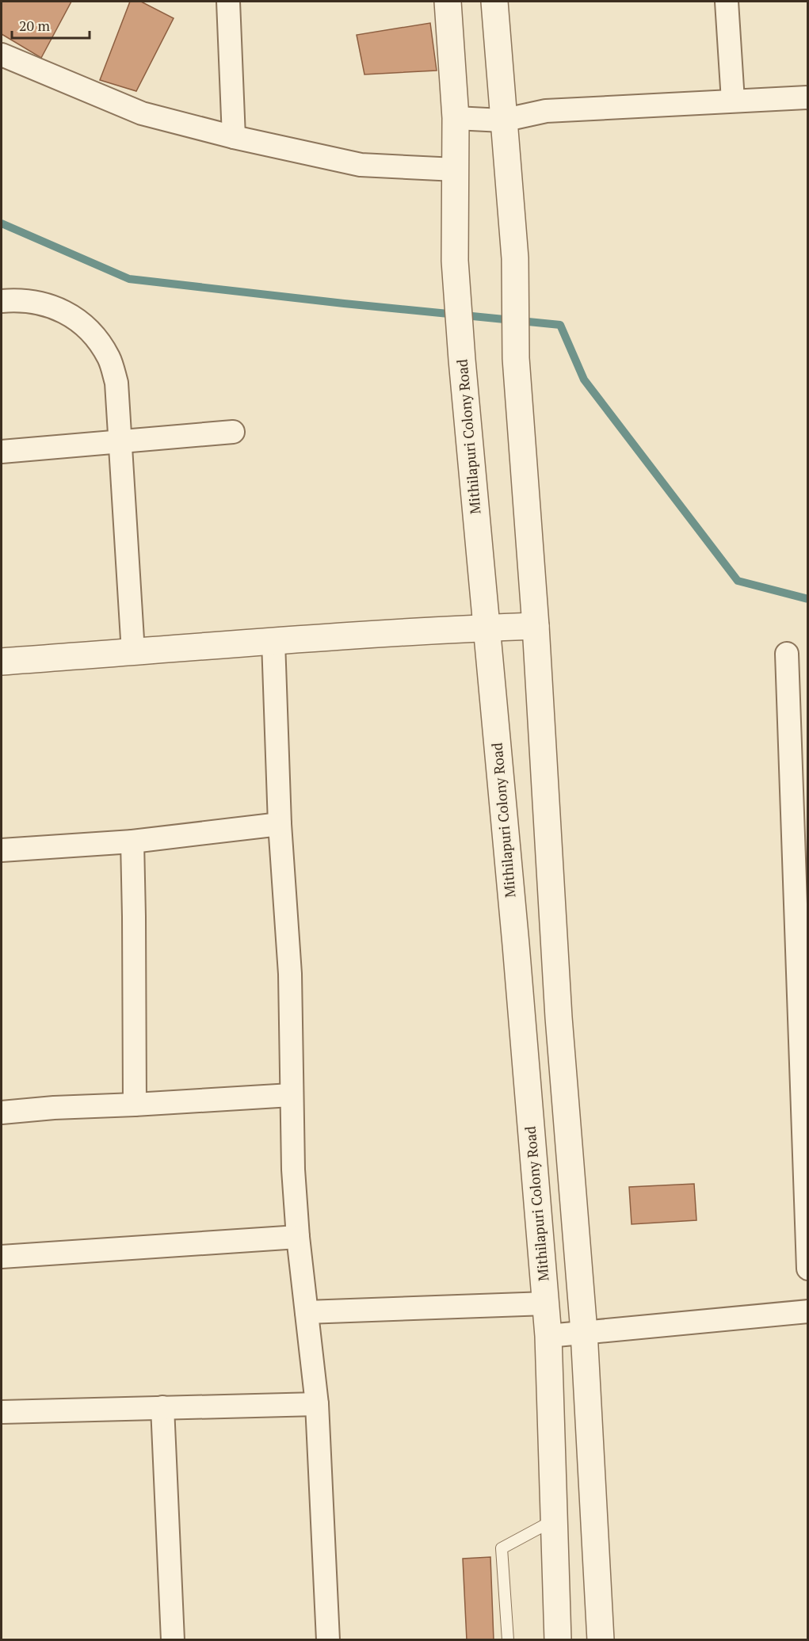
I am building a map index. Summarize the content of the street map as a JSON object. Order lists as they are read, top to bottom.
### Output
{
  "streets": {
    "street": ["Mithilapuri Colony Road"]
  },
  "scale_bar": "20 m"
}
